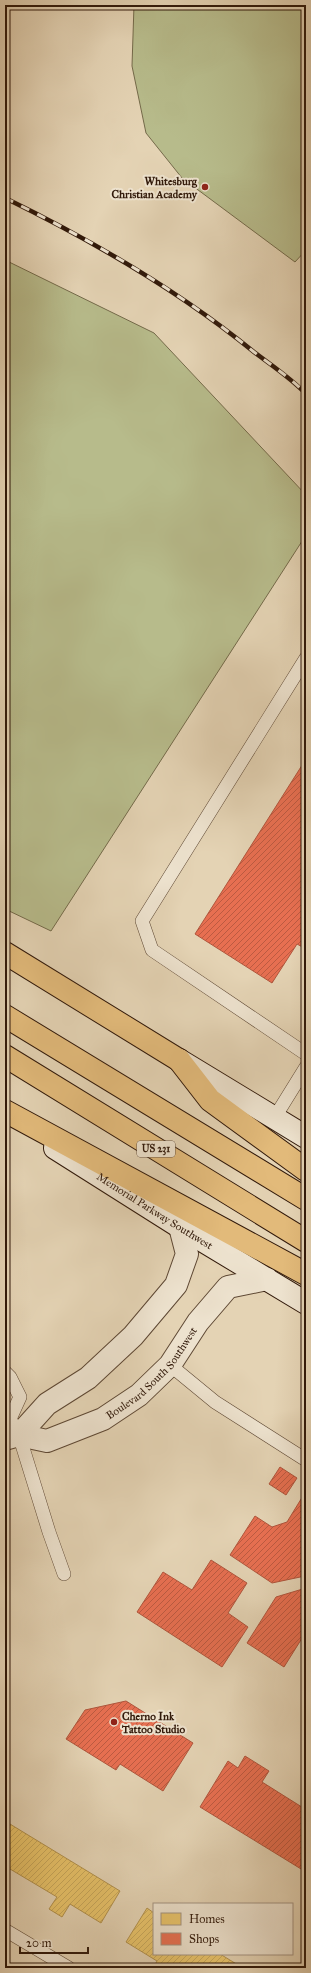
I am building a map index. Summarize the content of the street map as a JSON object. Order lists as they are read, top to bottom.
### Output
{
  "streets": {
    "main road": ["US 231"],
    "street": ["Memorial Parkway Southwest", "Boulevard South Southwest"]
  },
  "crossings": [
    ["Memorial Parkway Southwest", "Boulevard South Southwest"]
  ],
  "places": ["Whitesburg Christian Academy", "Cherno Ink Tattoo Studio"],
  "legend": ["Homes", "Shops"],
  "scale_bar": "20 m"
}
